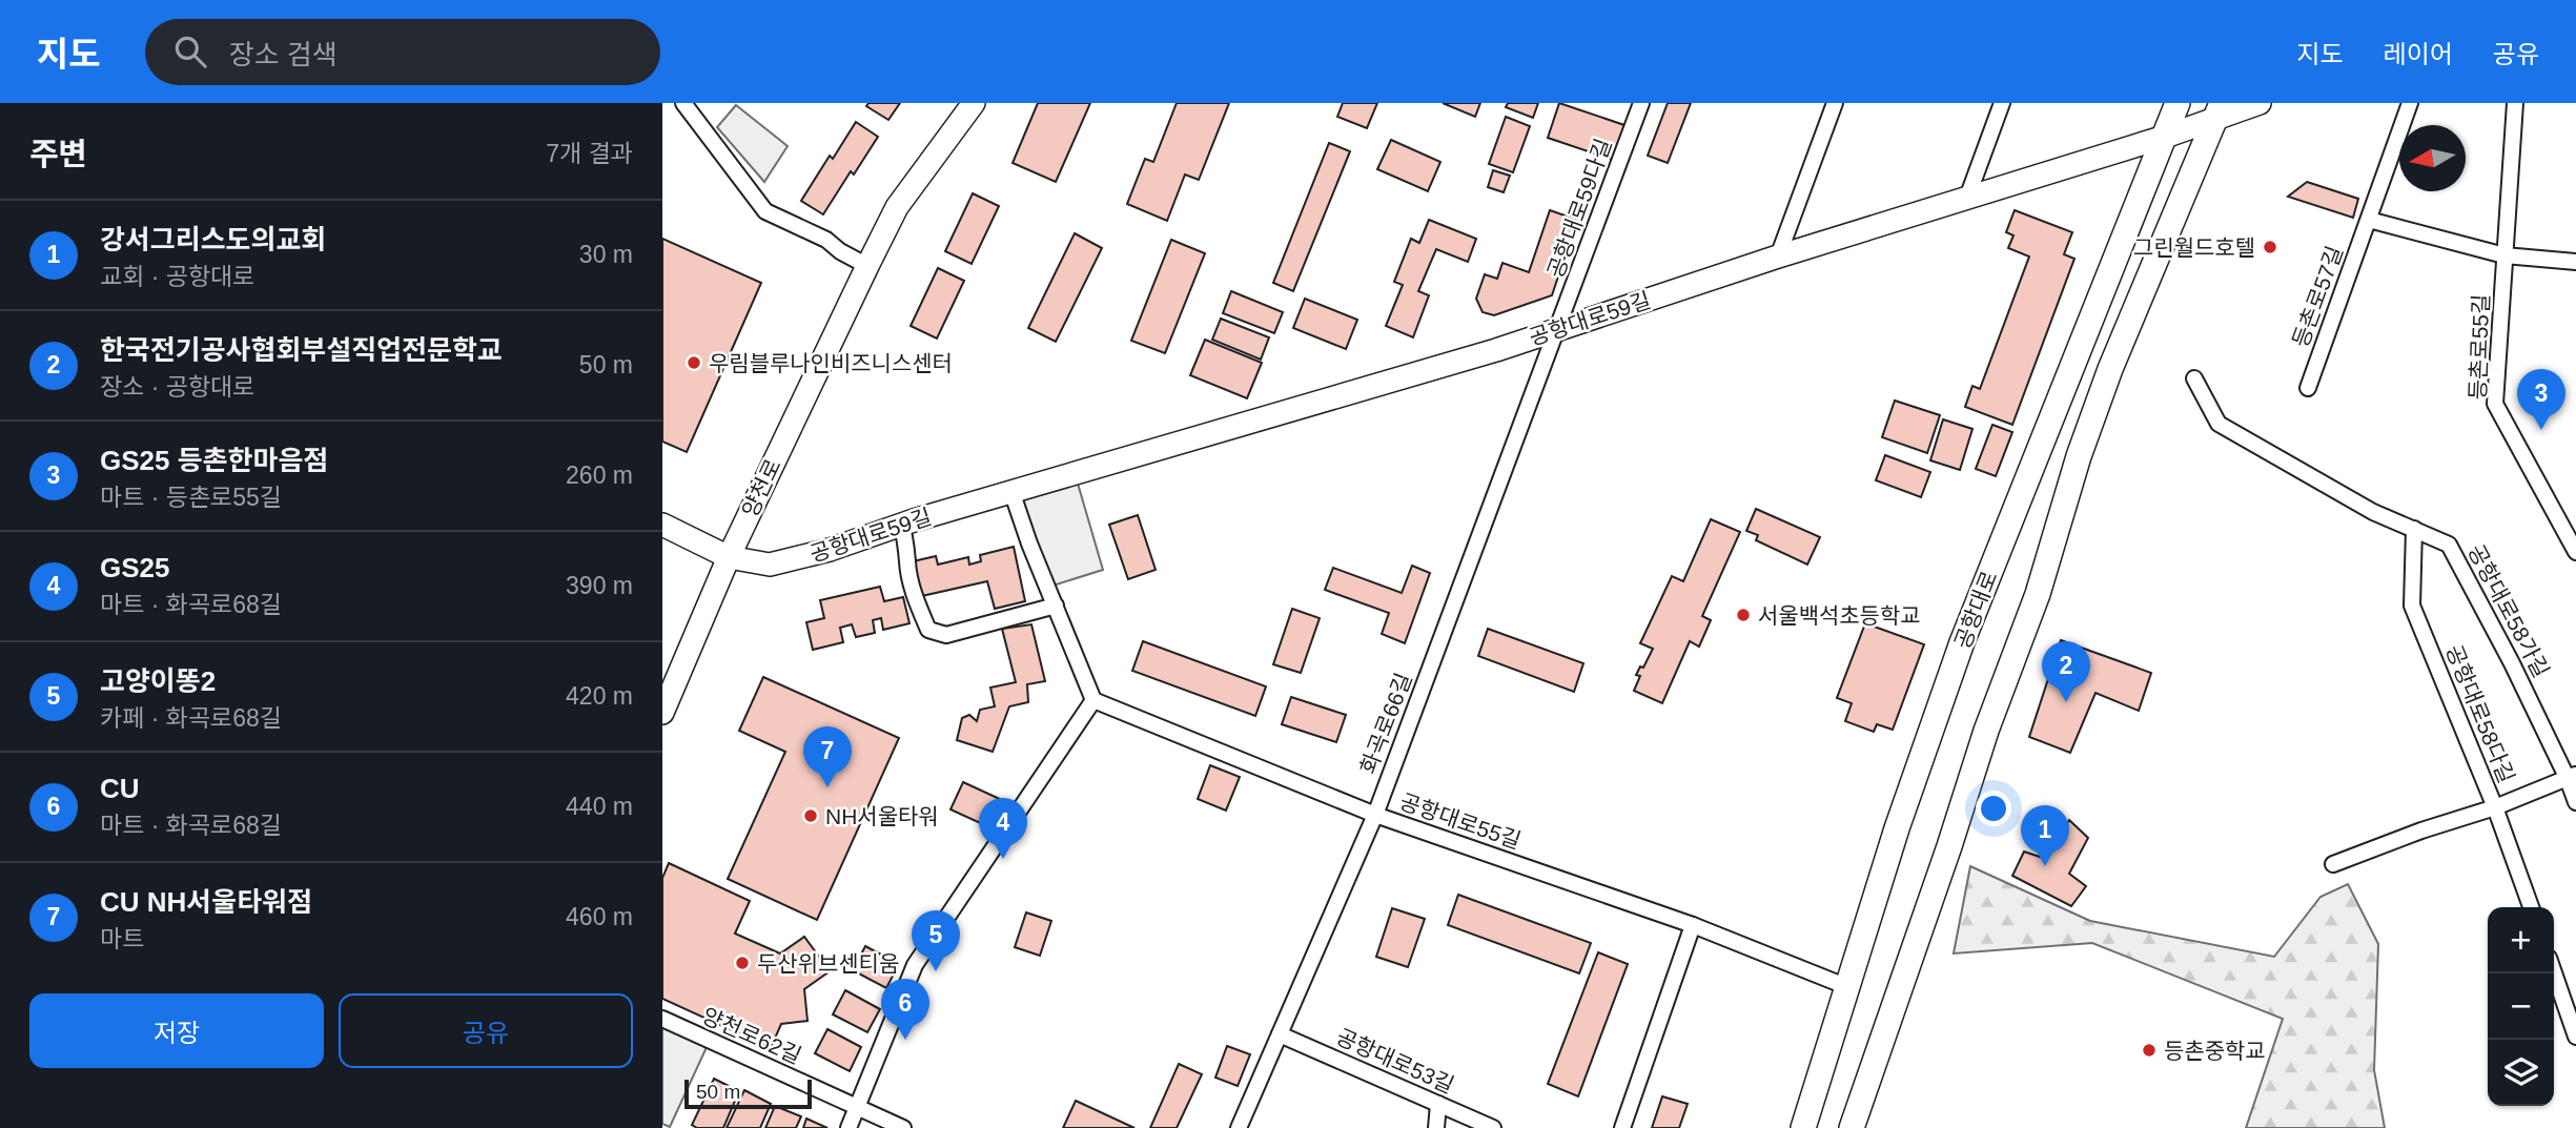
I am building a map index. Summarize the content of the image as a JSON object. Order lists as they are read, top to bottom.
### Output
{
  "streets": {
    "main road": ["공항대로59길", "양천로", "공항대로"],
    "street": [
      "공항대로59다길",
      "등촌로57길",
      "등촌로55길",
      "공항대로58가길",
      "공항대로58다길",
      "화곡로66길",
      "공항대로55길",
      "양천로62길",
      "공항대로53길"
    ]
  },
  "crossings": [
    ["공항대로59다길", "공항대로59길"],
    ["공항대로59다길", "화곡로66길"],
    ["공항대로59길", "양천로"],
    ["공항대로59길", "공항대로"],
    ["공항대로59길", "화곡로66길"],
    ["공항대로", "공항대로55길"],
    ["공항대로58가길", "공항대로58다길"],
    ["화곡로66길", "공항대로55길"],
    ["화곡로66길", "공항대로53길"]
  ],
  "places": [
    "그린월드호텔",
    "우림블루나인비즈니스센터",
    "서울백석초등학교",
    "NH서울타워",
    "두산위브센티움",
    "등촌중학교"
  ],
  "scale_bar": "50 m",
  "north": "left",
  "page": {
    "header": "지도",
    "search": "장소 검색",
    "nav": ["지도", "레이어", "공유"],
    "heading": ["주변", "7개 결과"],
    "list": [
      {
        "mark": "1",
        "name": "강서그리스도의교회",
        "note": "교회 · 공항대로",
        "value": "30 m"
      },
      {
        "mark": "2",
        "name": "한국전기공사협회부설직업전문학교",
        "note": "장소 · 공항대로",
        "value": "50 m"
      },
      {
        "mark": "3",
        "name": "GS25 등촌한마음점",
        "note": "마트 · 등촌로55길",
        "value": "260 m"
      },
      {
        "mark": "4",
        "name": "GS25",
        "note": "마트 · 화곡로68길",
        "value": "390 m"
      },
      {
        "mark": "5",
        "name": "고양이똥2",
        "note": "카페 · 화곡로68길",
        "value": "420 m"
      },
      {
        "mark": "6",
        "name": "CU",
        "note": "마트 · 화곡로68길",
        "value": "440 m"
      },
      {
        "mark": "7",
        "name": "CU NH서울타워점",
        "note": "마트",
        "value": "460 m"
      }
    ],
    "pins": [
      "3",
      "2",
      "7",
      "4",
      "1",
      "5",
      "6"
    ],
    "map_buttons": ["+", "−"],
    "buttons": ["저장", "공유"],
    "scale": "50 m"
  }
}
